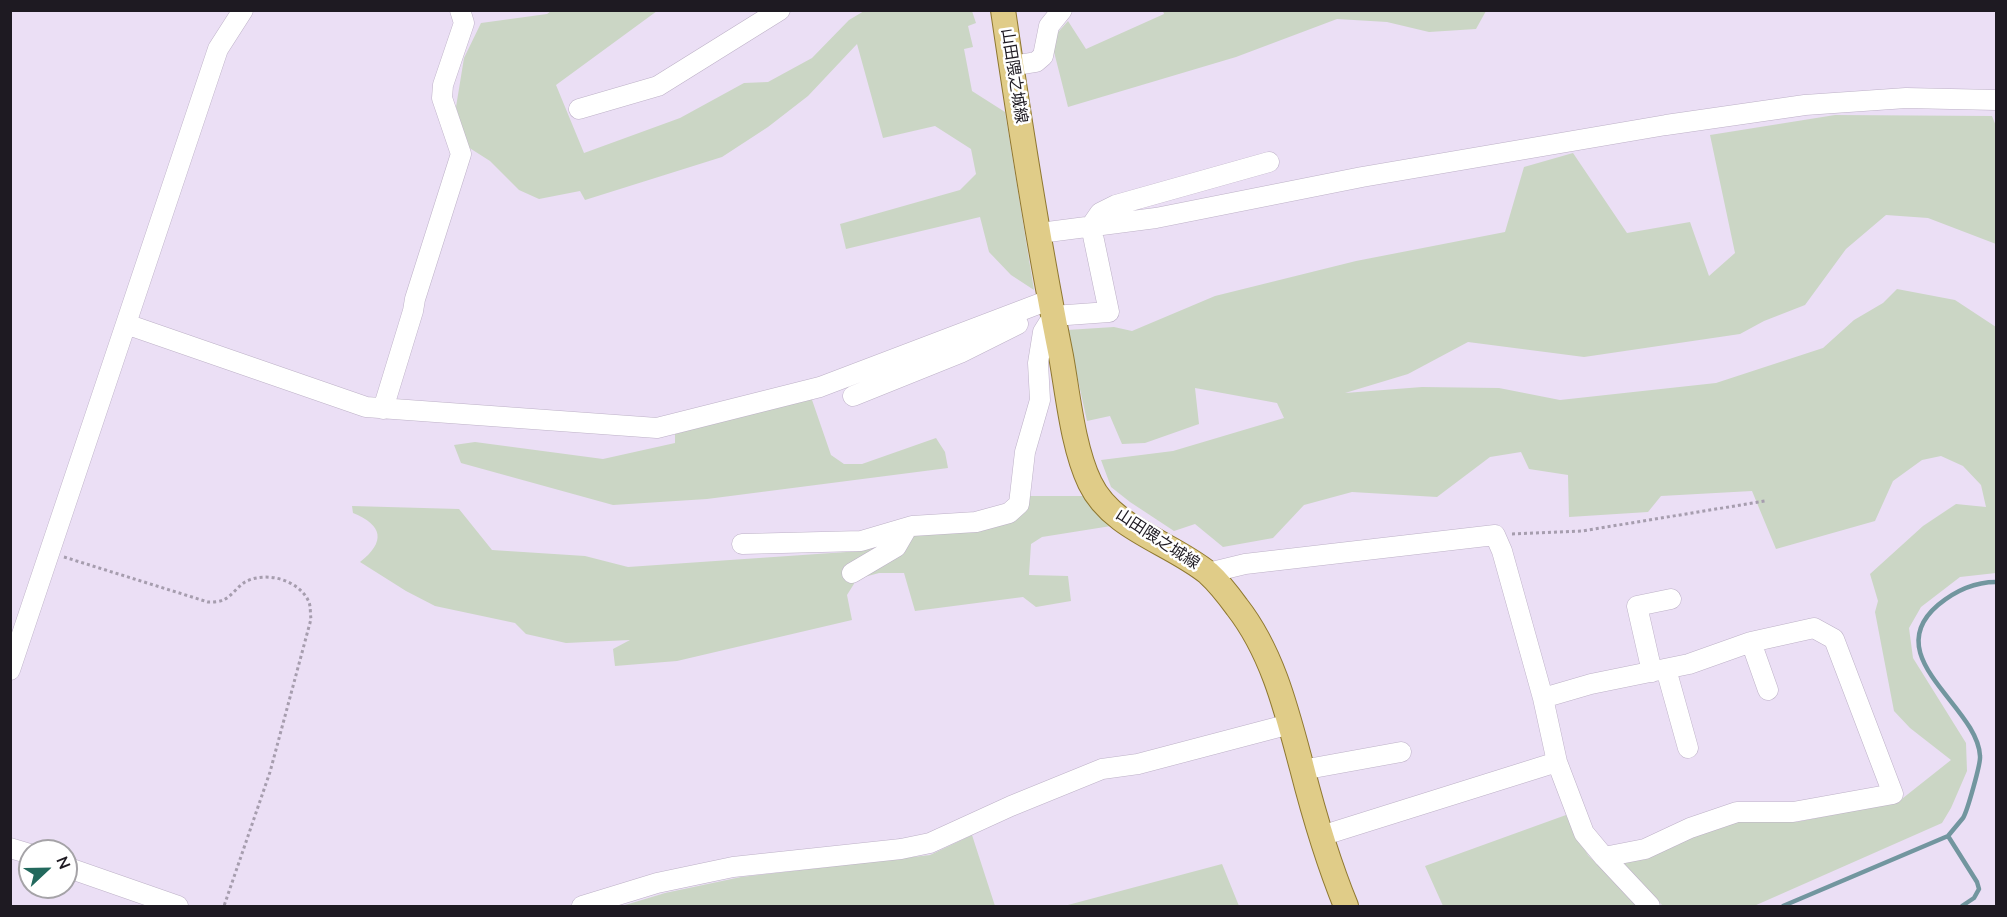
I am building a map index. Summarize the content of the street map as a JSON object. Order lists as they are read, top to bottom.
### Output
{
  "streets": {
    "main road": ["山田隈之城線"]
  },
  "north": "right"
}
